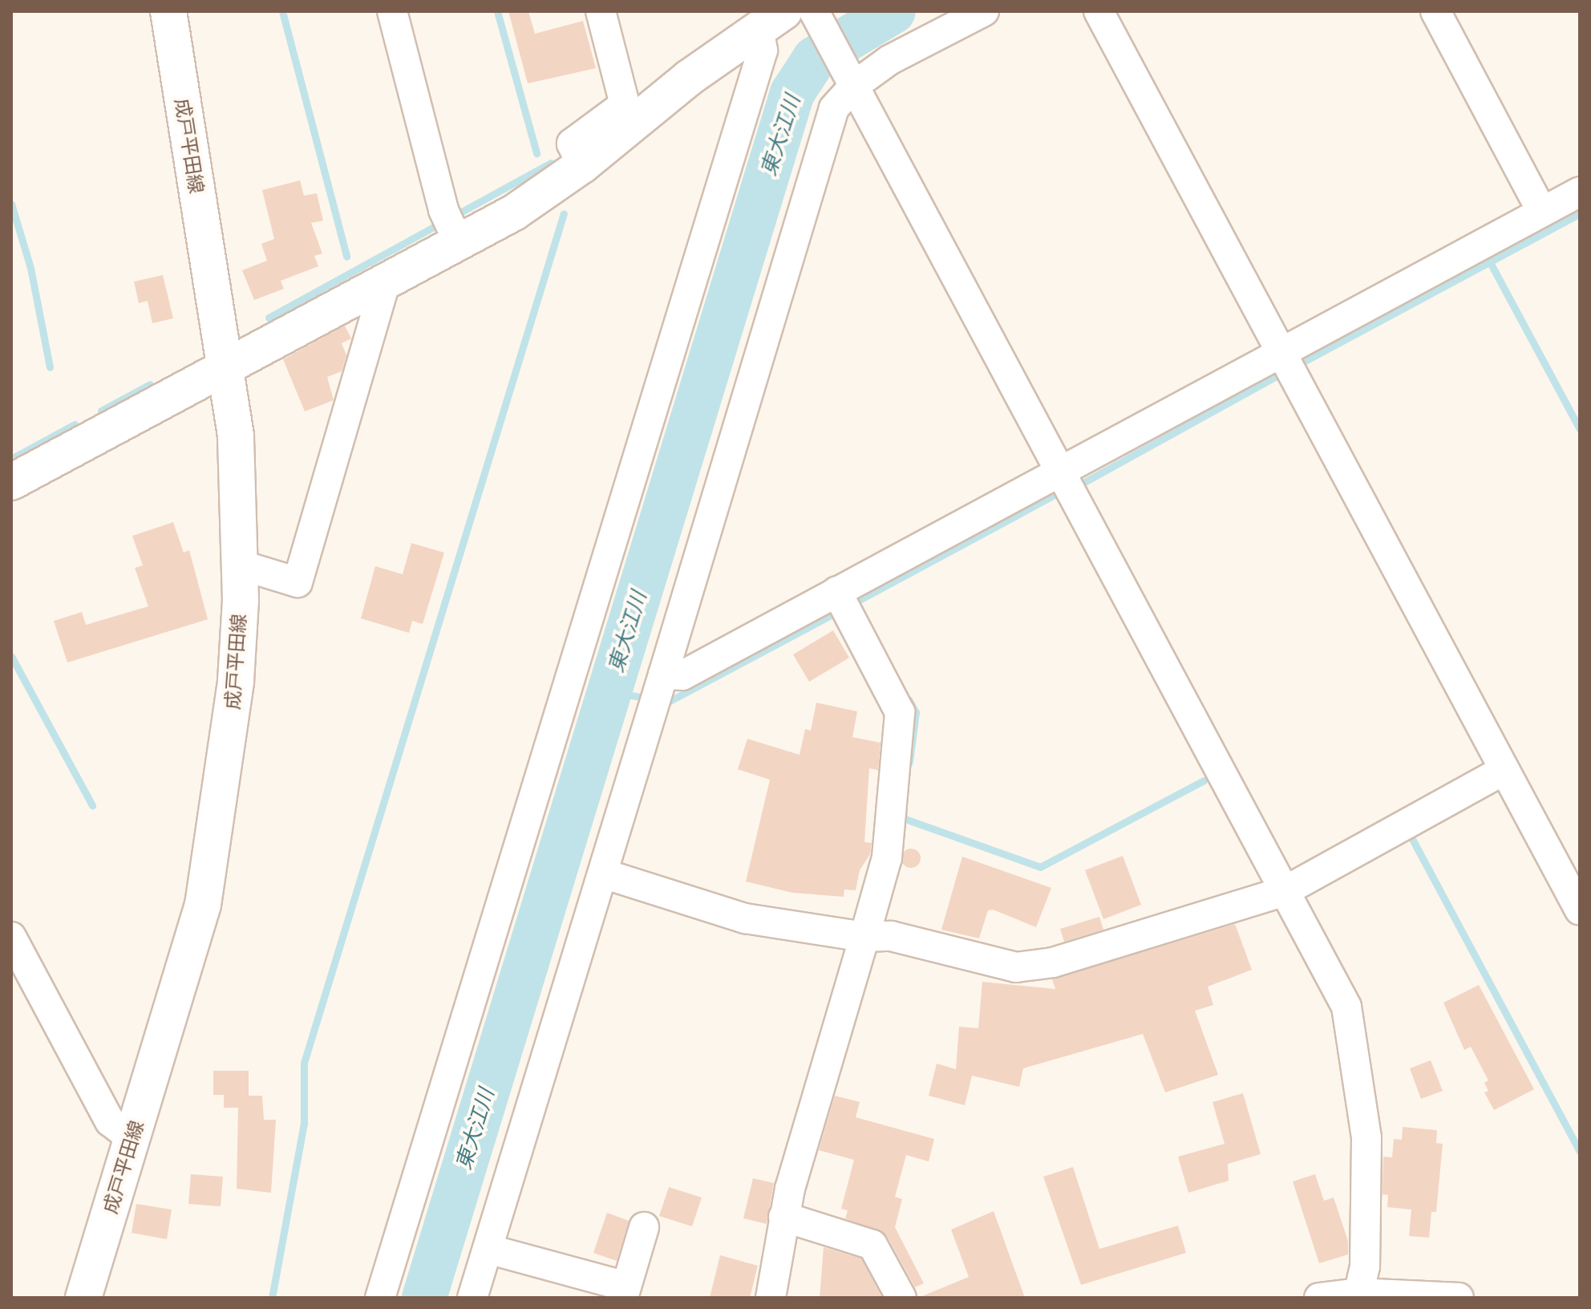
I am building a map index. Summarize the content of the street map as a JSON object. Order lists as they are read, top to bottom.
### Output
{
  "streets": {
    "main road": ["成戸平田線"]
  },
  "water": ["東大江川"]
}
